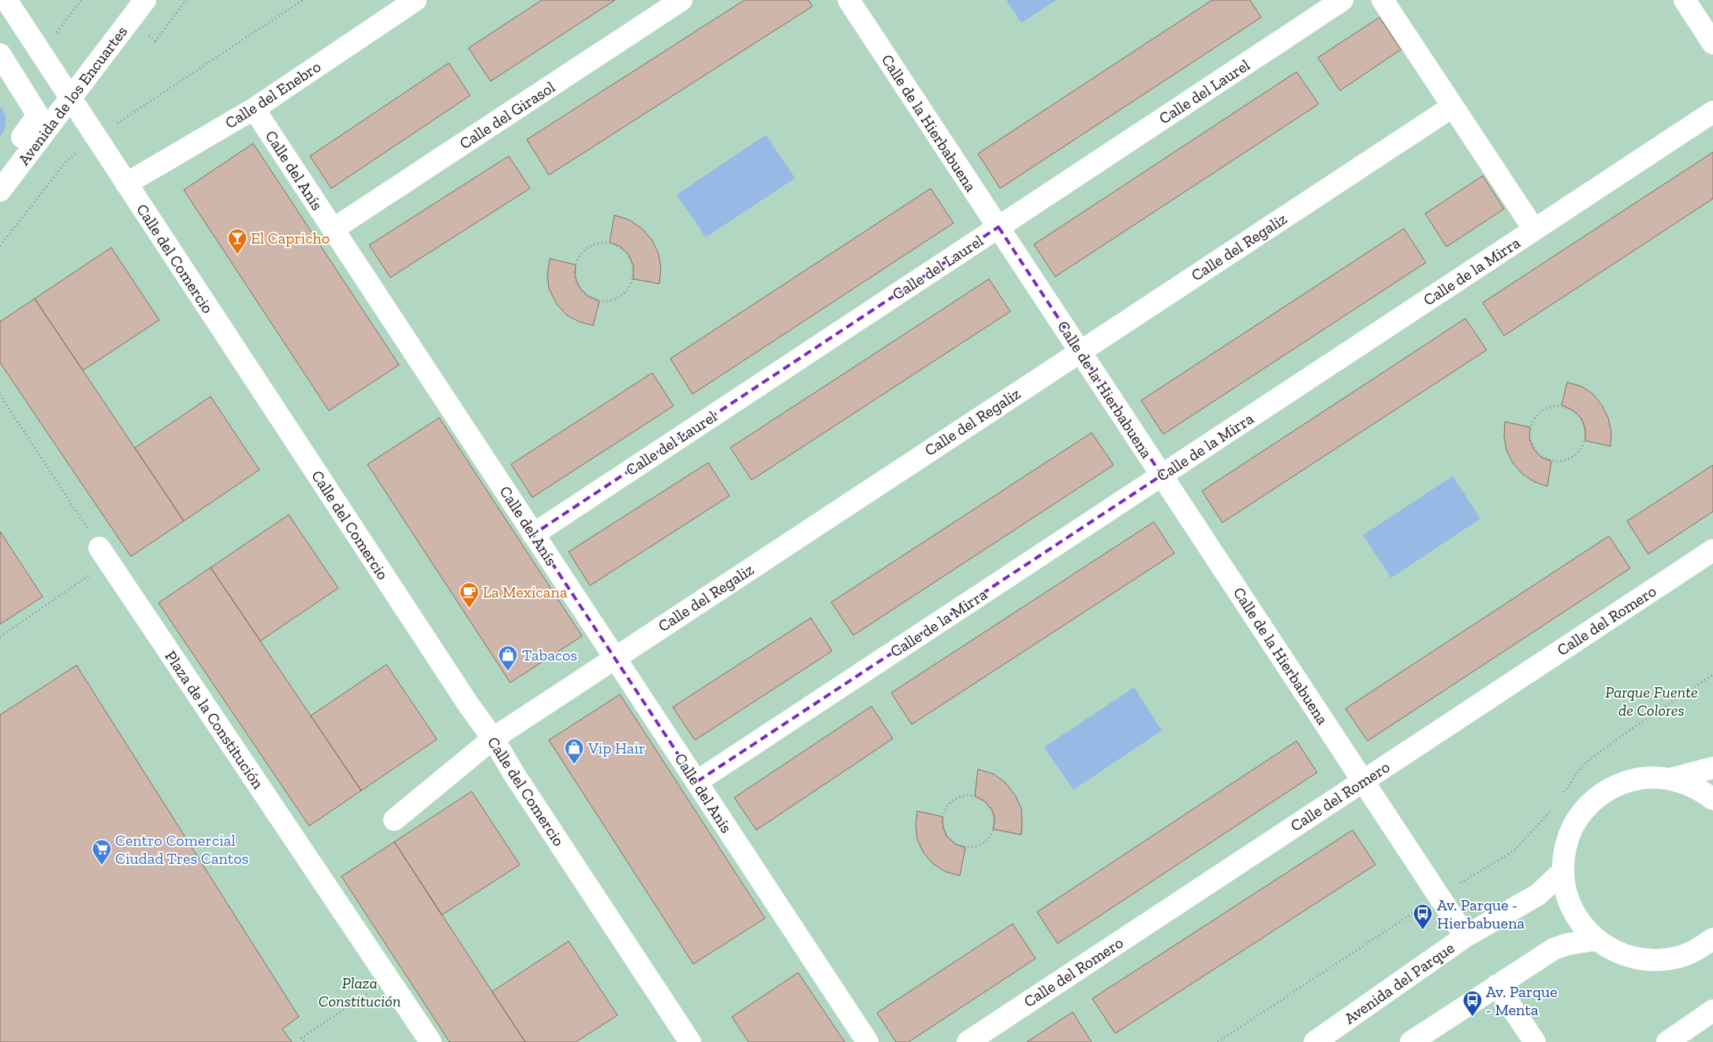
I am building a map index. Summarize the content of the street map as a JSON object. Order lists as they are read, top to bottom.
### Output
{
  "streets": {
    "street": [
      "Calle del Laurel",
      "Calle del Enebro",
      "Avenida de los Encuartes",
      "Calle del Girasol",
      "Calle de la Hierbabuena",
      "Calle del Anís",
      "Calle del Regaliz",
      "Calle del Comercio",
      "Calle de la Mirra",
      "Calle del Romero",
      "Plaza de la Constitución",
      "Avenida del Parque"
    ]
  },
  "crossings": [
    ["Calle del Laurel", "Calle de la Hierbabuena"],
    ["Calle del Laurel", "Calle del Anís"],
    ["Calle del Enebro", "Calle del Anís"],
    ["Calle del Enebro", "Calle del Comercio"],
    ["Avenida de los Encuartes", "Calle del Comercio"],
    ["Calle del Girasol", "Calle del Anís"],
    ["Calle de la Hierbabuena", "Calle del Regaliz"],
    ["Calle de la Hierbabuena", "Calle de la Mirra"],
    ["Calle de la Hierbabuena", "Calle del Romero"],
    ["Calle de la Hierbabuena", "Avenida del Parque"],
    ["Calle del Anís", "Calle del Regaliz"],
    ["Calle del Anís", "Calle de la Mirra"],
    ["Calle del Regaliz", "Calle del Comercio"]
  ],
  "parks": ["Parque Fuente de Colores", "Plaza Constitución"],
  "places": {
    "bar": ["El Capricho"],
    "cafe": ["La Mexicana"],
    "shop": ["Tabacos", "Vip Hair"],
    "supermarket": ["Centro Comercial Ciudad Tres Cantos"],
    "bus stop": ["Av. Parque - Hierbabuena", "Av. Parque - Menta"]
  }
}
